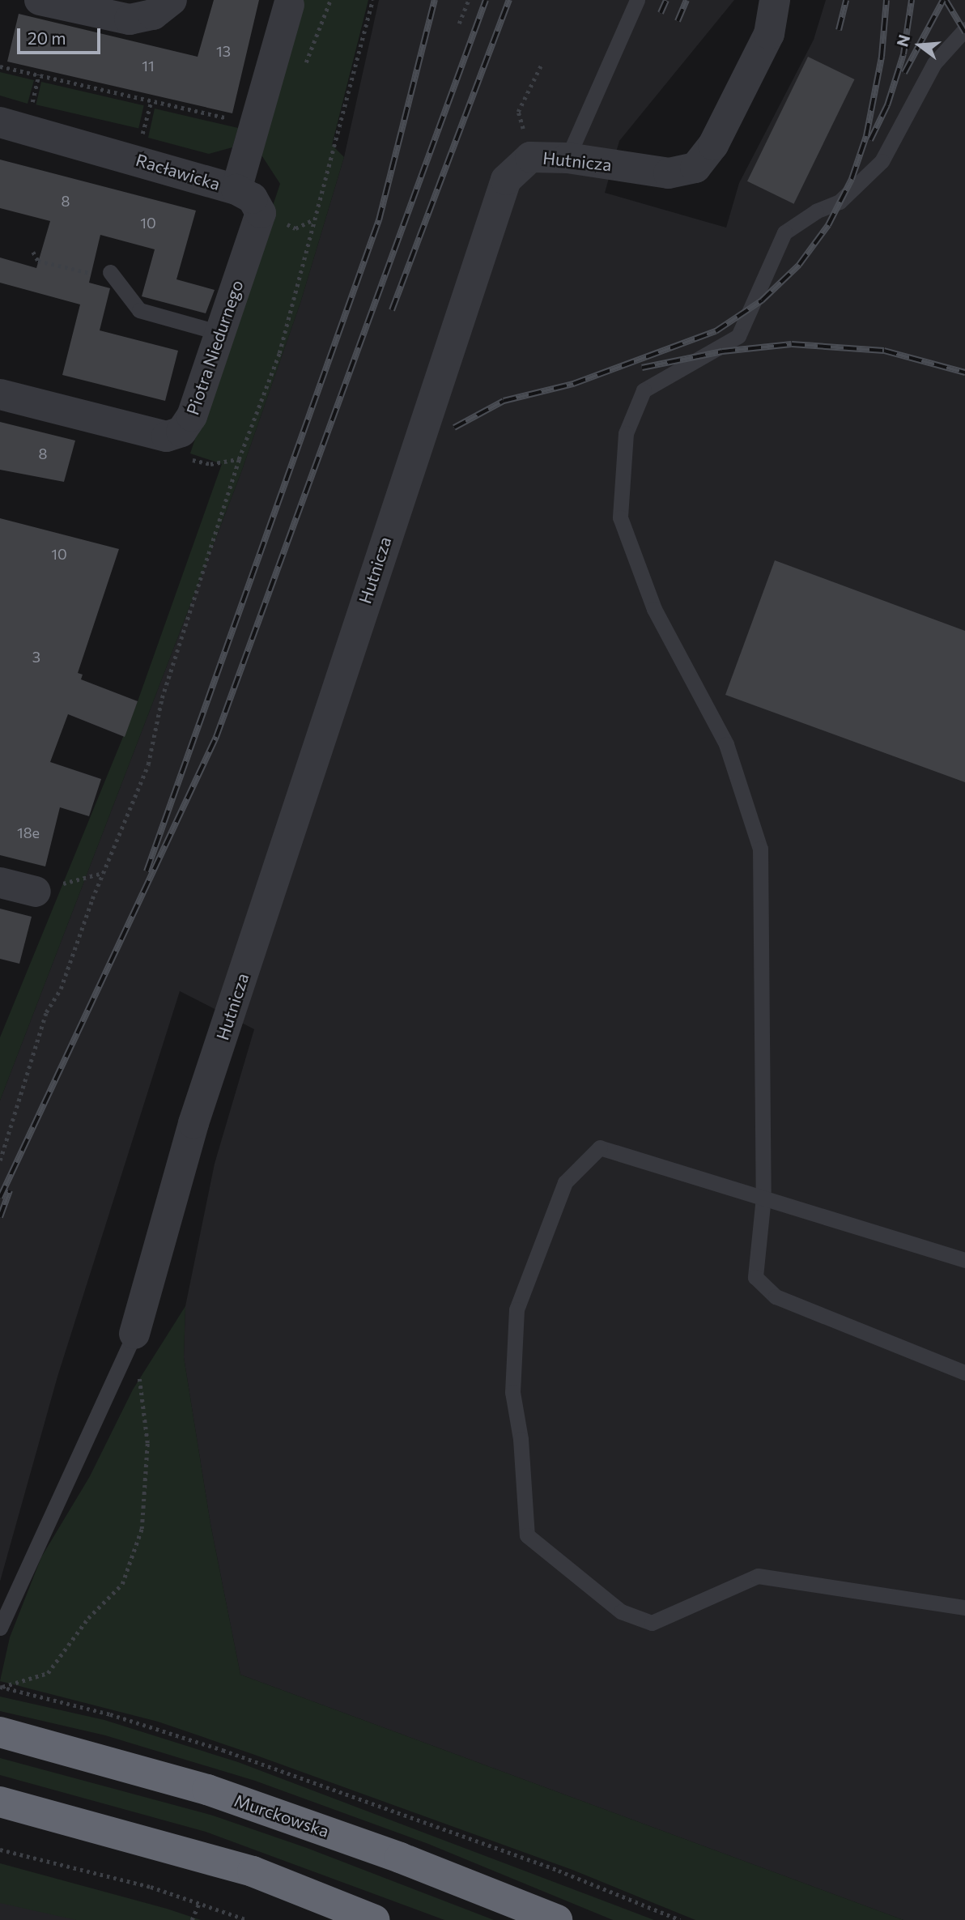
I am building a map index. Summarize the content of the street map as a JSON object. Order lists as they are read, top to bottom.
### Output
{
  "streets": {
    "highway": ["Murckowska"],
    "street": ["Hutnicza", "Racławicka", "Piotra Niedurnego"]
  },
  "crossings": [
    ["Racławicka", "Piotra Niedurnego"]
  ],
  "house_numbers": [
    "13",
    "11",
    "8",
    "10",
    "8",
    "10",
    "3",
    "18e"
  ],
  "scale_bar": "20 m",
  "north": "left"
}
